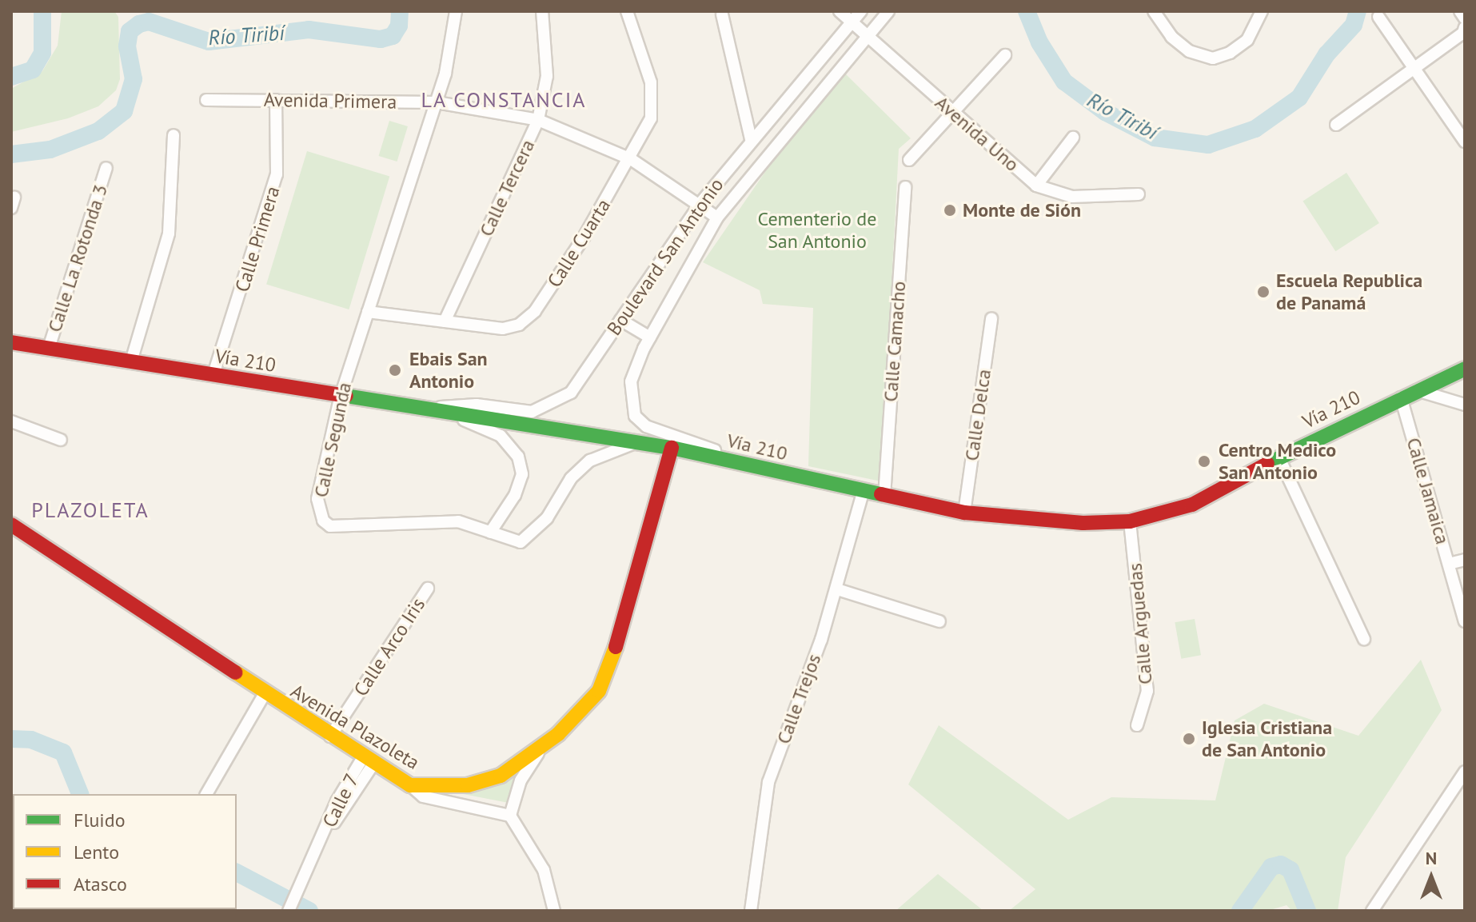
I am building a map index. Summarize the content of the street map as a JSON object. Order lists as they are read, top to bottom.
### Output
{
  "streets": {
    "main road": ["Vía 210", "Avenida Plazoleta"],
    "street": [
      "Avenida Primera",
      "Avenida Uno",
      "Calle Tercera",
      "Calle Primera",
      "Calle Cuarta",
      "Boulevard San Antonio",
      "Calle La Rotonda 3",
      "Calle Camacho",
      "Calle Delca",
      "Calle Segunda",
      "Calle Jamaica",
      "Calle Arguedas",
      "Calle Arco Iris",
      "Calle Trejos",
      "Calle 7"
    ]
  },
  "crossings": [
    ["Avenida Primera", "Calle Tercera"],
    ["Avenida Primera", "Calle Primera"],
    ["Avenida Primera", "Calle Cuarta"],
    ["Avenida Primera", "Boulevard San Antonio"],
    ["Avenida Primera", "Calle Segunda"],
    ["Avenida Uno", "Boulevard San Antonio"],
    ["Calle Tercera", "Calle Cuarta"],
    ["Calle Primera", "Vía 210"],
    ["Calle Cuarta", "Calle Segunda"],
    ["Boulevard San Antonio", "Vía 210"],
    ["Calle La Rotonda 3", "Vía 210"],
    ["Calle Camacho", "Vía 210"],
    ["Vía 210", "Calle Delca"],
    ["Vía 210", "Calle Segunda"],
    ["Vía 210", "Calle Jamaica"],
    ["Vía 210", "Calle Arguedas"],
    ["Vía 210", "Calle Trejos"],
    ["Vía 210", "Avenida Plazoleta"],
    ["Calle Arco Iris", "Avenida Plazoleta"],
    ["Avenida Plazoleta", "Calle 7"]
  ],
  "districts": ["LA CONSTANCIA", "PLAZOLETA"],
  "water": ["Río Tiribí"],
  "parks": ["Cementerio de San Antonio"],
  "places": [
    "Monte de Sión",
    "Escuela Republica de Panamá",
    "Ebais San Antonio",
    "Centro Medico San Antonio",
    "Iglesia Cristiana de San Antonio"
  ],
  "legend": ["Fluido", "Lento", "Atasco"],
  "north": "top"
}
